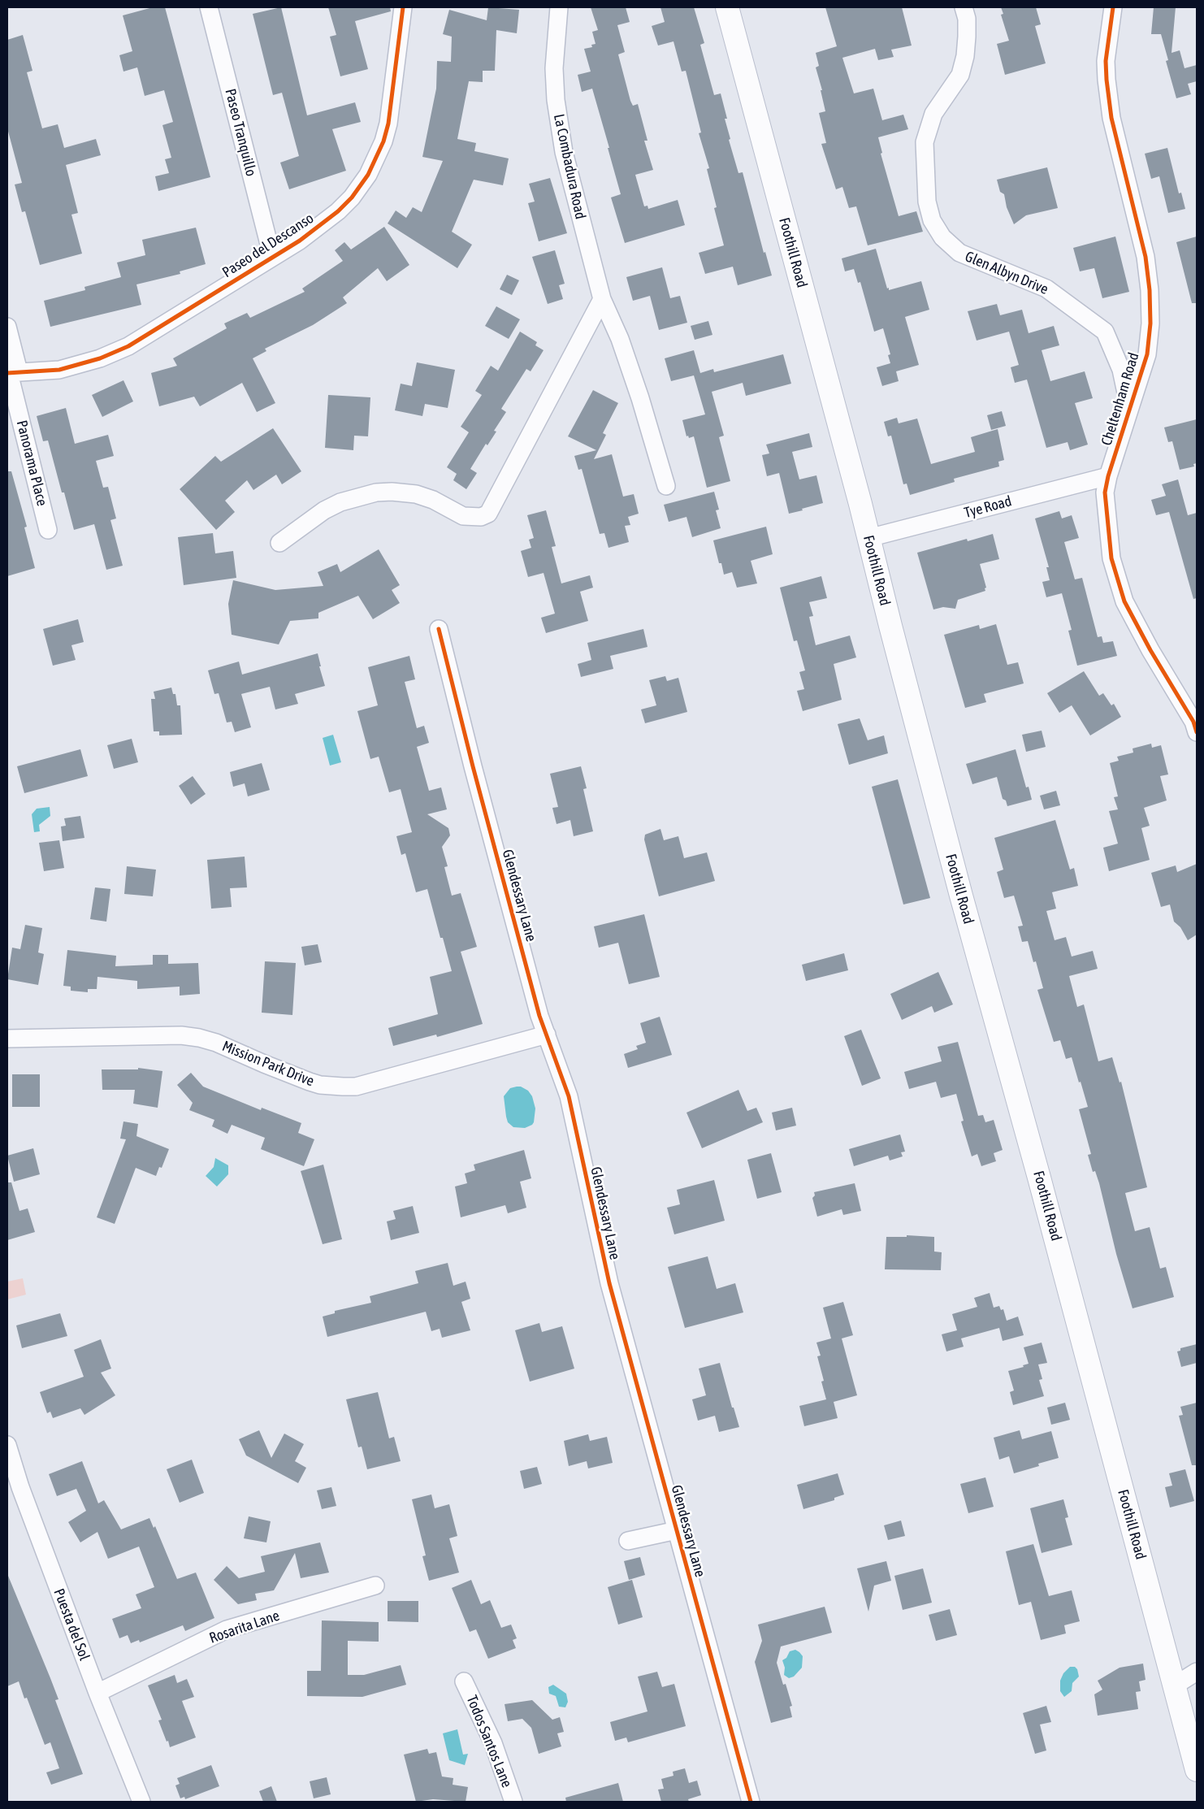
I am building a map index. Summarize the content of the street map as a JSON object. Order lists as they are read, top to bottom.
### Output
{
  "streets": {
    "main road": ["Foothill Road"],
    "street": [
      "Paseo Tranquillo",
      "La Combadura Road",
      "Paseo del Descanso",
      "Glen Albyn Drive",
      "Cheltenham Road",
      "Panorama Place",
      "Tye Road",
      "Glendessary Lane",
      "Mission Park Drive",
      "Puesta del Sol",
      "Rosarita Lane",
      "Todos Santos Lane"
    ]
  },
  "crossings": [
    ["Paseo Tranquillo", "Paseo del Descanso"],
    ["Paseo del Descanso", "Panorama Place"],
    ["Foothill Road", "Tye Road"],
    ["Glen Albyn Drive", "Cheltenham Road"],
    ["Cheltenham Road", "Tye Road"],
    ["Glendessary Lane", "Mission Park Drive"],
    ["Puesta del Sol", "Rosarita Lane"]
  ]
}
